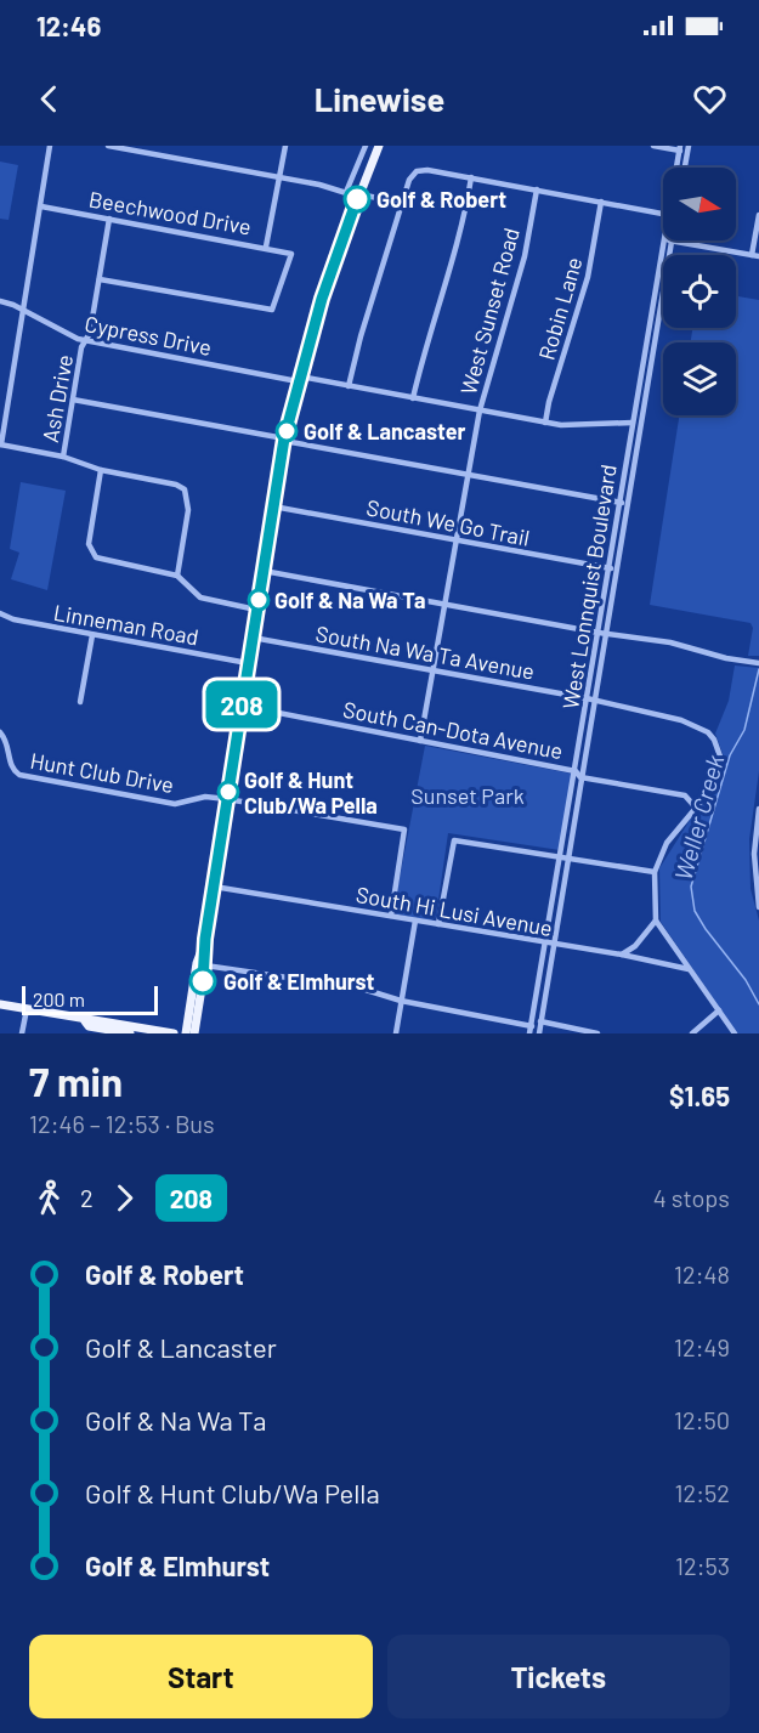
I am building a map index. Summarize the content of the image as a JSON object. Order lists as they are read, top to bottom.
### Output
{
  "streets": {
    "street": [
      "Beechwood Drive",
      "Robin Lane",
      "West Sunset Road",
      "Cypress Drive",
      "Ash Drive",
      "South We Go Trail",
      "West Lonnquist Boulevard",
      "Linneman Road",
      "South Na Wa Ta Avenue",
      "South Can-Dota Avenue",
      "Hunt Club Drive",
      "South Hi Lusi Avenue"
    ]
  },
  "crossings": [
    ["Beechwood Drive", "Ash Drive"],
    ["Robin Lane", "Cypress Drive"],
    ["West Sunset Road", "Cypress Drive"],
    ["West Sunset Road", "South We Go Trail"],
    ["West Sunset Road", "South Na Wa Ta Avenue"],
    ["West Sunset Road", "South Can-Dota Avenue"],
    ["Cypress Drive", "Ash Drive"],
    ["Cypress Drive", "West Lonnquist Boulevard"],
    ["South We Go Trail", "West Lonnquist Boulevard"],
    ["West Lonnquist Boulevard", "South Na Wa Ta Avenue"],
    ["West Lonnquist Boulevard", "South Can-Dota Avenue"],
    ["West Lonnquist Boulevard", "South Hi Lusi Avenue"],
    ["South Na Wa Ta Avenue", "South Can-Dota Avenue"]
  ],
  "water": ["Weller Creek"],
  "parks": ["Sunset Park"],
  "places": [
    "Golf & Robert",
    "Golf & Lancaster",
    "Golf & Na Wa Ta",
    "Golf & Hunt Club/Wa Pella",
    "Golf & Elmhurst"
  ],
  "lines": ["bus line 208"],
  "scale_bar": "200 m",
  "north": "right",
  "page": {
    "status": "12:46",
    "header": "Linewise",
    "on_map": "208",
    "scale": "200 m",
    "heading": ["7 min", "12:46 – 12:53 · Bus", "$1.65"],
    "legs": ["2", "208", "4 stops"],
    "list": [
      {
        "name": "Golf & Robert",
        "value": "12:48"
      },
      {
        "name": "Golf & Lancaster",
        "value": "12:49"
      },
      {
        "name": "Golf & Na Wa Ta",
        "value": "12:50"
      },
      {
        "name": "Golf & Hunt Club/Wa Pella",
        "value": "12:52"
      },
      {
        "name": "Golf & Elmhurst",
        "value": "12:53"
      }
    ],
    "buttons": ["Start", "Tickets"]
  }
}
